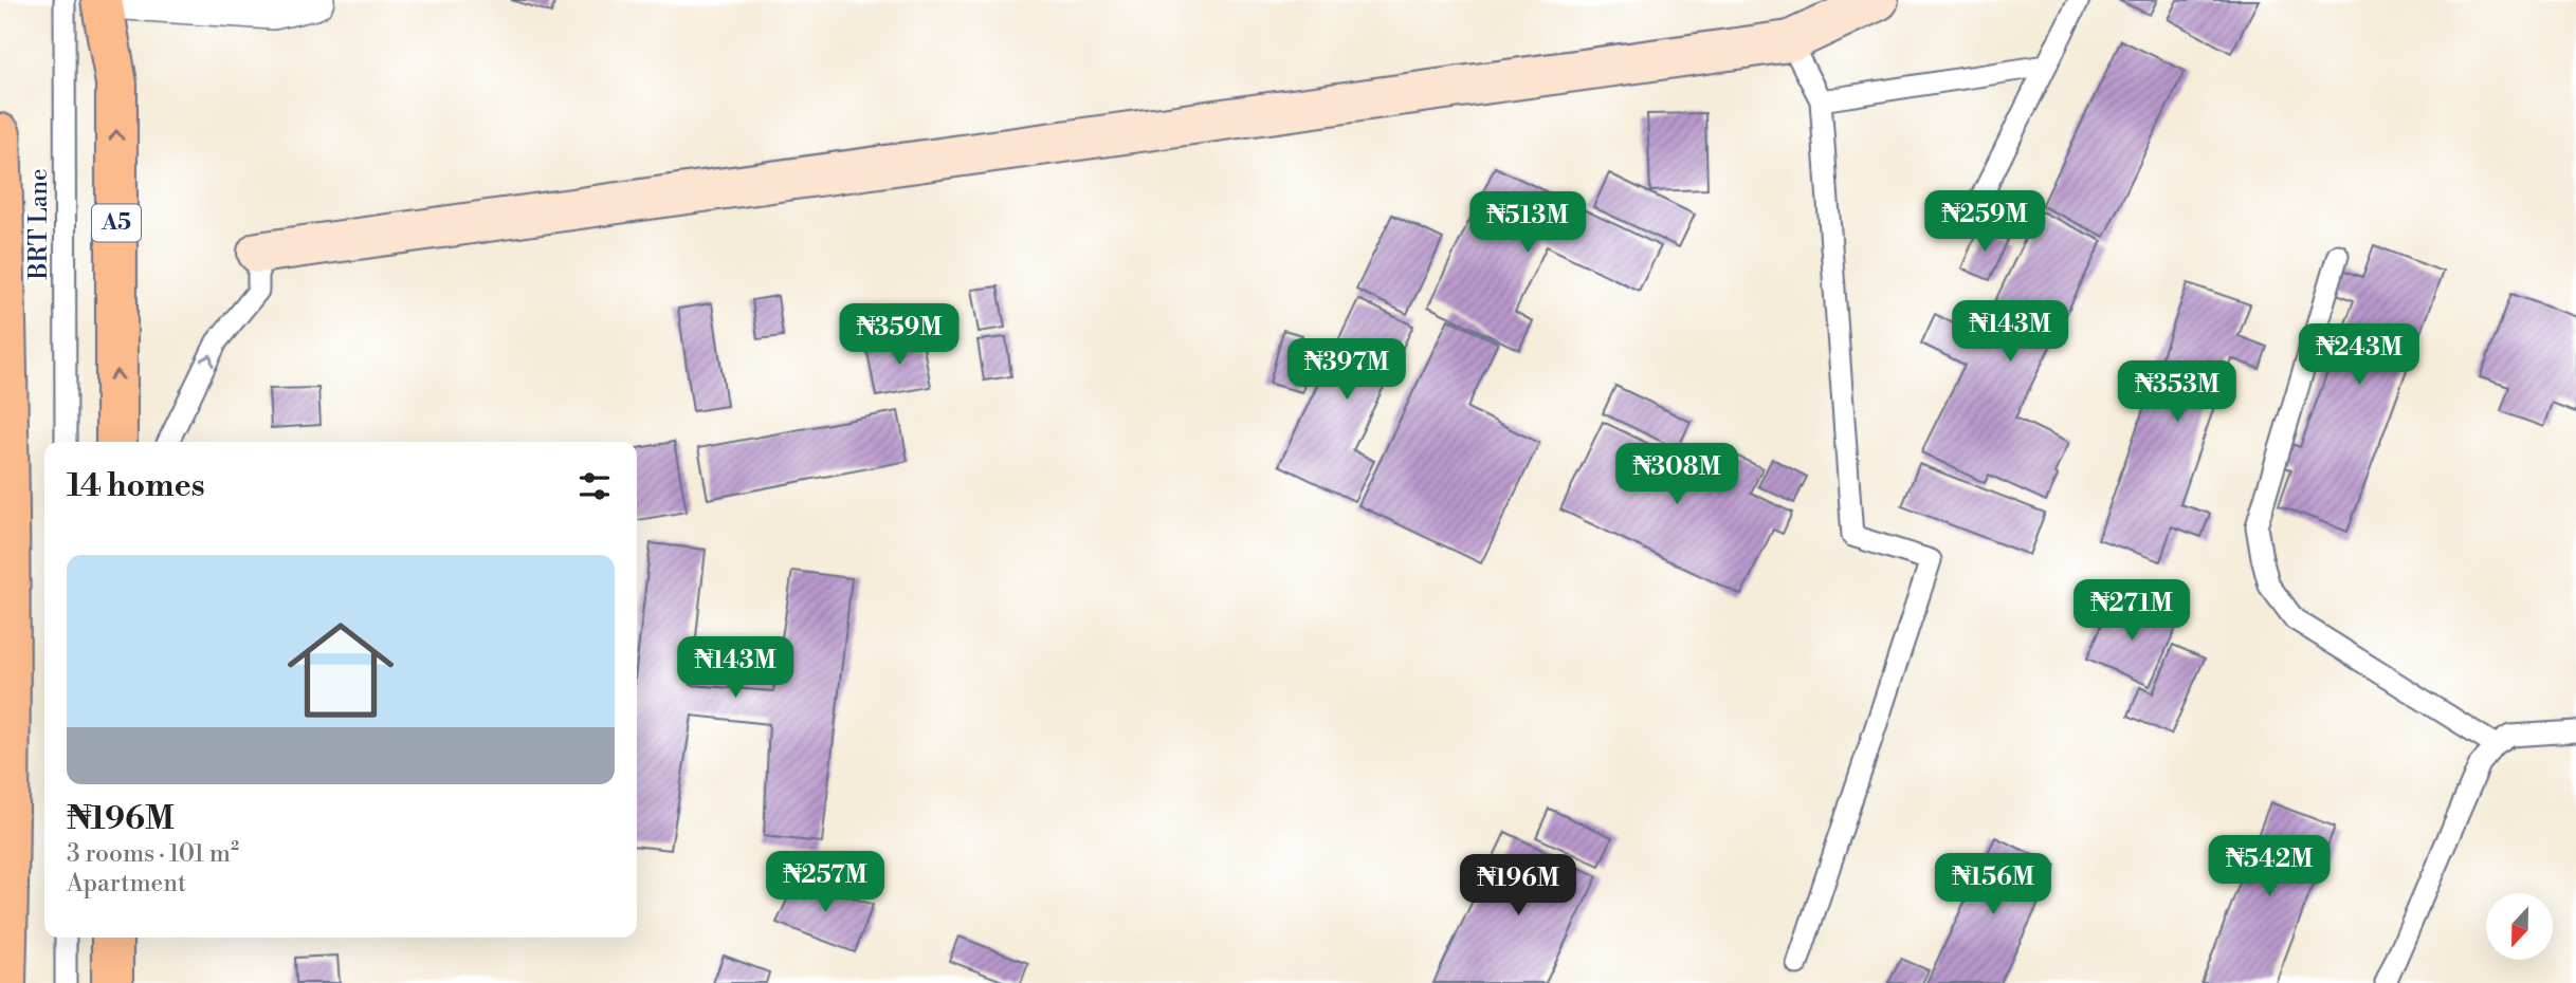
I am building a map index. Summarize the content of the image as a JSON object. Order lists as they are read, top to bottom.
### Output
{
  "streets": {
    "highway": ["A5"],
    "lane": ["BRT Lane"]
  },
  "north": "bottom",
  "page": {
    "price": [
      "₦259M",
      "₦513M",
      "₦143M",
      "₦359M",
      "₦243M",
      "₦397M",
      "₦353M",
      "₦308M",
      "₦271M",
      "₦143M",
      "₦542M",
      "₦257M",
      "₦156M",
      "₦196M"
    ],
    "heading": "14 homes",
    "list": [
      {
        "name": "₦196M",
        "note": "3 rooms · 101 m² · Apartment"
      }
    ]
  }
}
